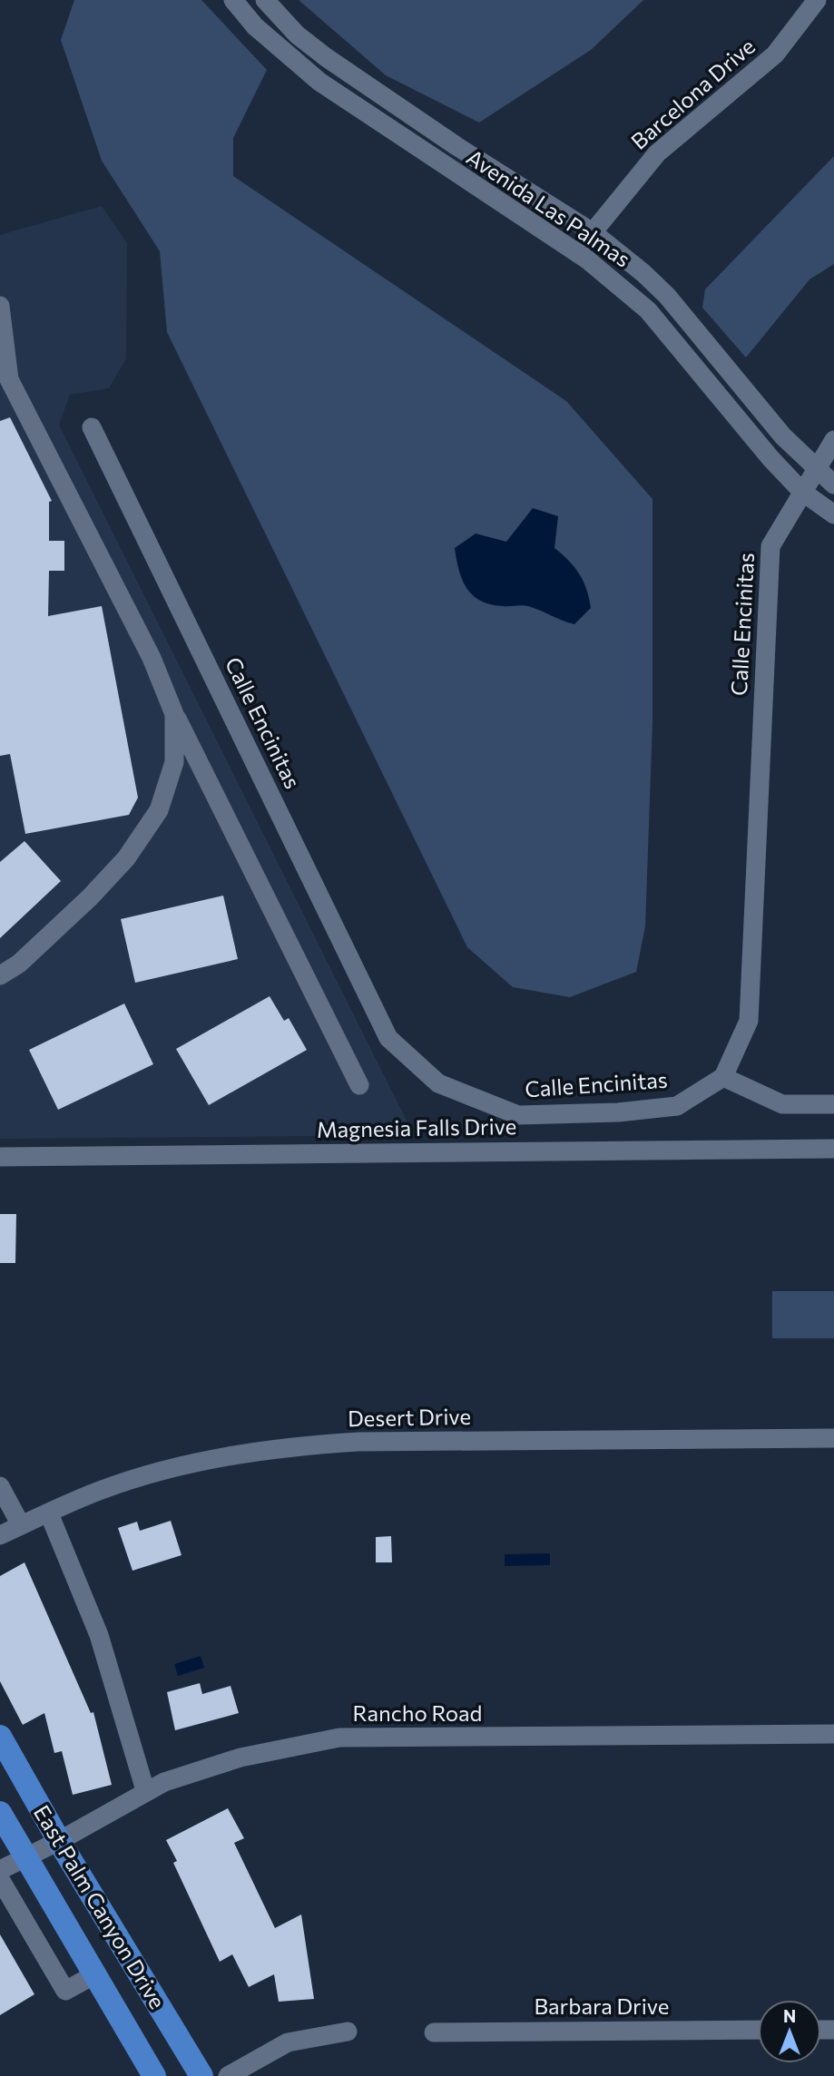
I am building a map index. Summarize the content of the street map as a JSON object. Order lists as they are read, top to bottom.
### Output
{
  "streets": {
    "main road": ["East Palm Canyon Drive"],
    "street": [
      "Barcelona Drive",
      "Avenida Las Palmas",
      "Calle Encinitas",
      "Magnesia Falls Drive",
      "Desert Drive",
      "Rancho Road",
      "Barbara Drive"
    ]
  },
  "crossings": [
    ["Barcelona Drive", "Avenida Las Palmas"],
    ["Avenida Las Palmas", "Calle Encinitas"],
    ["Rancho Road", "East Palm Canyon Drive"]
  ],
  "north": "top"
}
